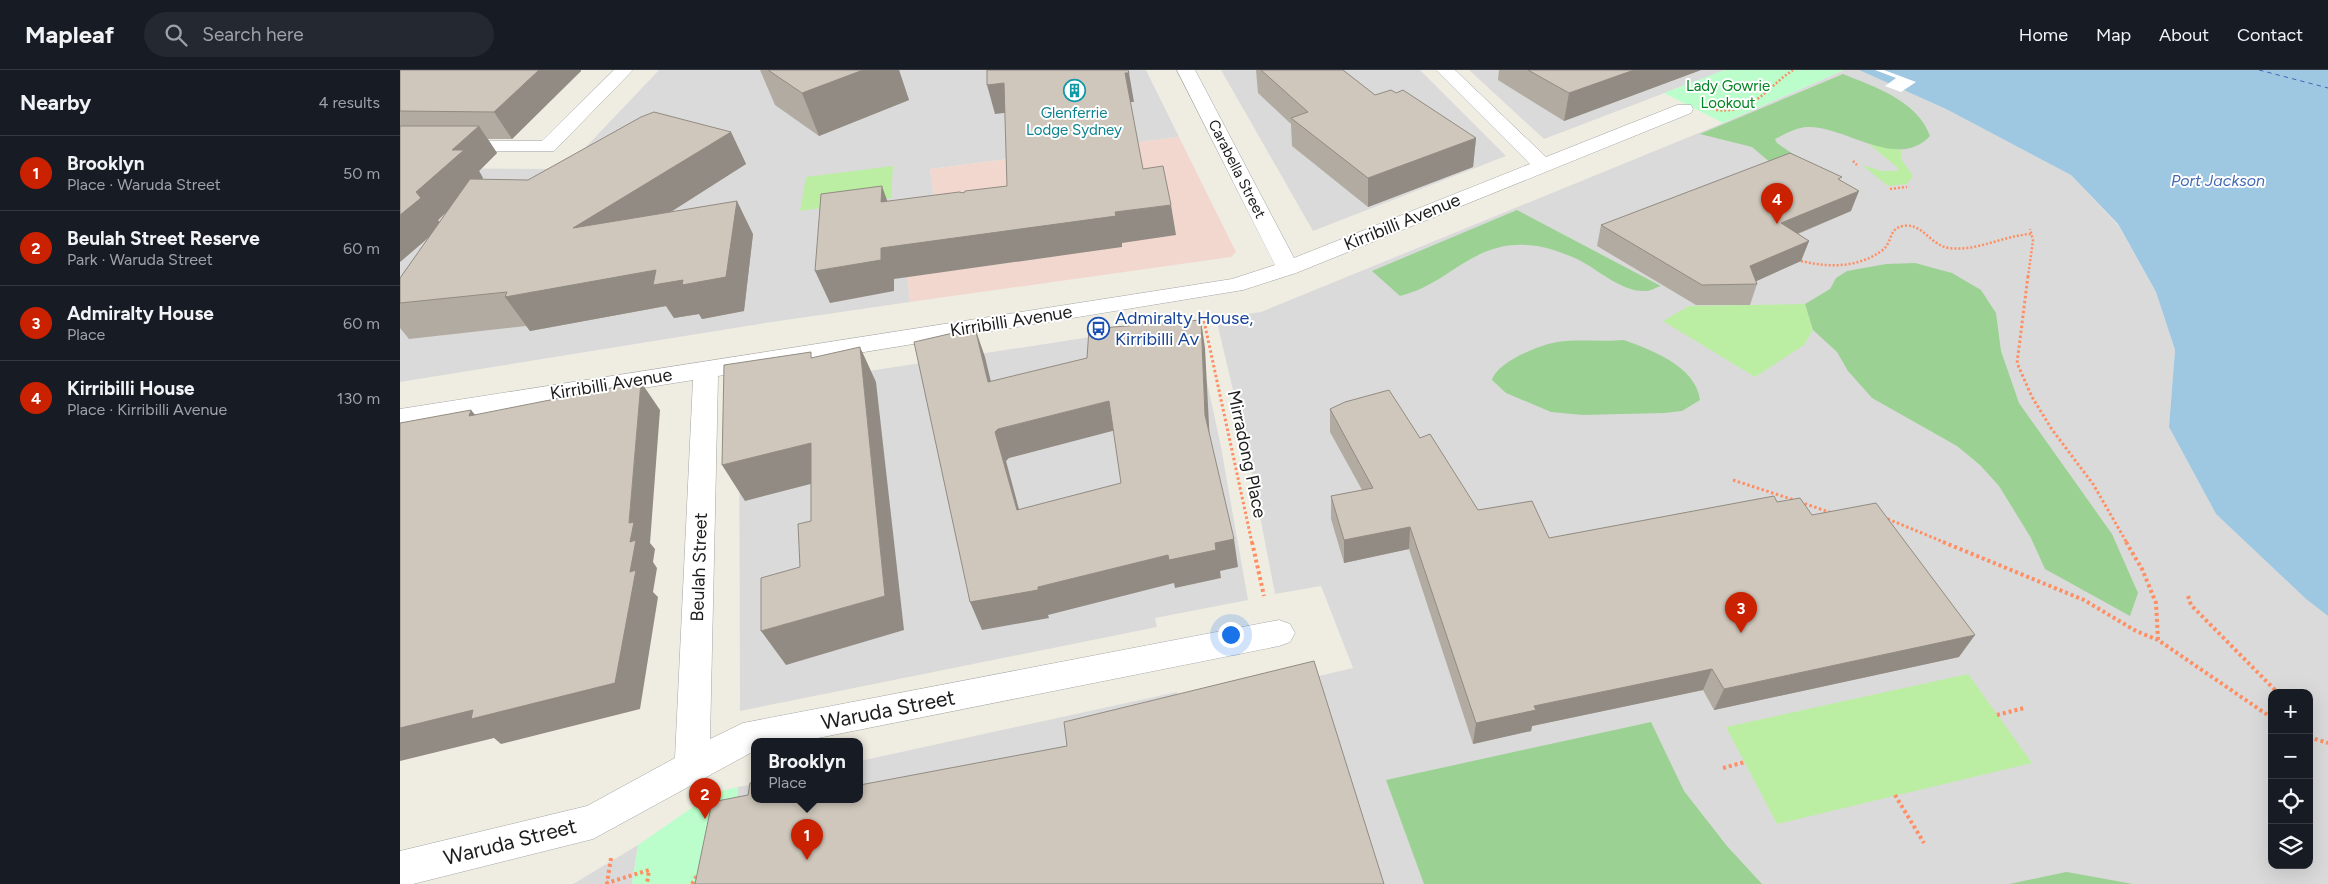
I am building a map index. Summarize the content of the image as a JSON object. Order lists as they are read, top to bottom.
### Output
{
  "streets": {
    "street": [
      "Carabella Street",
      "Kirribilli Avenue",
      "Beulah Street",
      "Waruda Street"
    ],
    "path": ["Mirradong Place"]
  },
  "crossings": [
    ["Carabella Street", "Kirribilli Avenue"],
    ["Kirribilli Avenue", "Beulah Street"],
    ["Beulah Street", "Waruda Street"]
  ],
  "water": ["Port Jackson"],
  "parks": ["Lady Gowrie Lookout"],
  "places": {
    "building": ["Glenferrie Lodge Sydney"],
    "bus stop": ["Admiralty House, Kirribilli Av"]
  },
  "page": {
    "header": "Mapleaf",
    "search": "Search here",
    "nav": [
      "Home",
      "Map",
      "About",
      "Contact"
    ],
    "heading": ["Nearby", "4 results"],
    "list": [
      {
        "mark": "1",
        "name": "Brooklyn",
        "note": "Place · Waruda Street",
        "value": "50 m"
      },
      {
        "mark": "2",
        "name": "Beulah Street Reserve",
        "note": "Park · Waruda Street",
        "value": "60 m"
      },
      {
        "mark": "3",
        "name": "Admiralty House",
        "note": "Place",
        "value": "60 m"
      },
      {
        "mark": "4",
        "name": "Kirribilli House",
        "note": "Place · Kirribilli Avenue",
        "value": "130 m"
      }
    ],
    "pins": [
      "4",
      "3",
      "2",
      "1"
    ],
    "map_buttons": ["+", "−"],
    "popup": ["Brooklyn", "Place"]
  }
}
